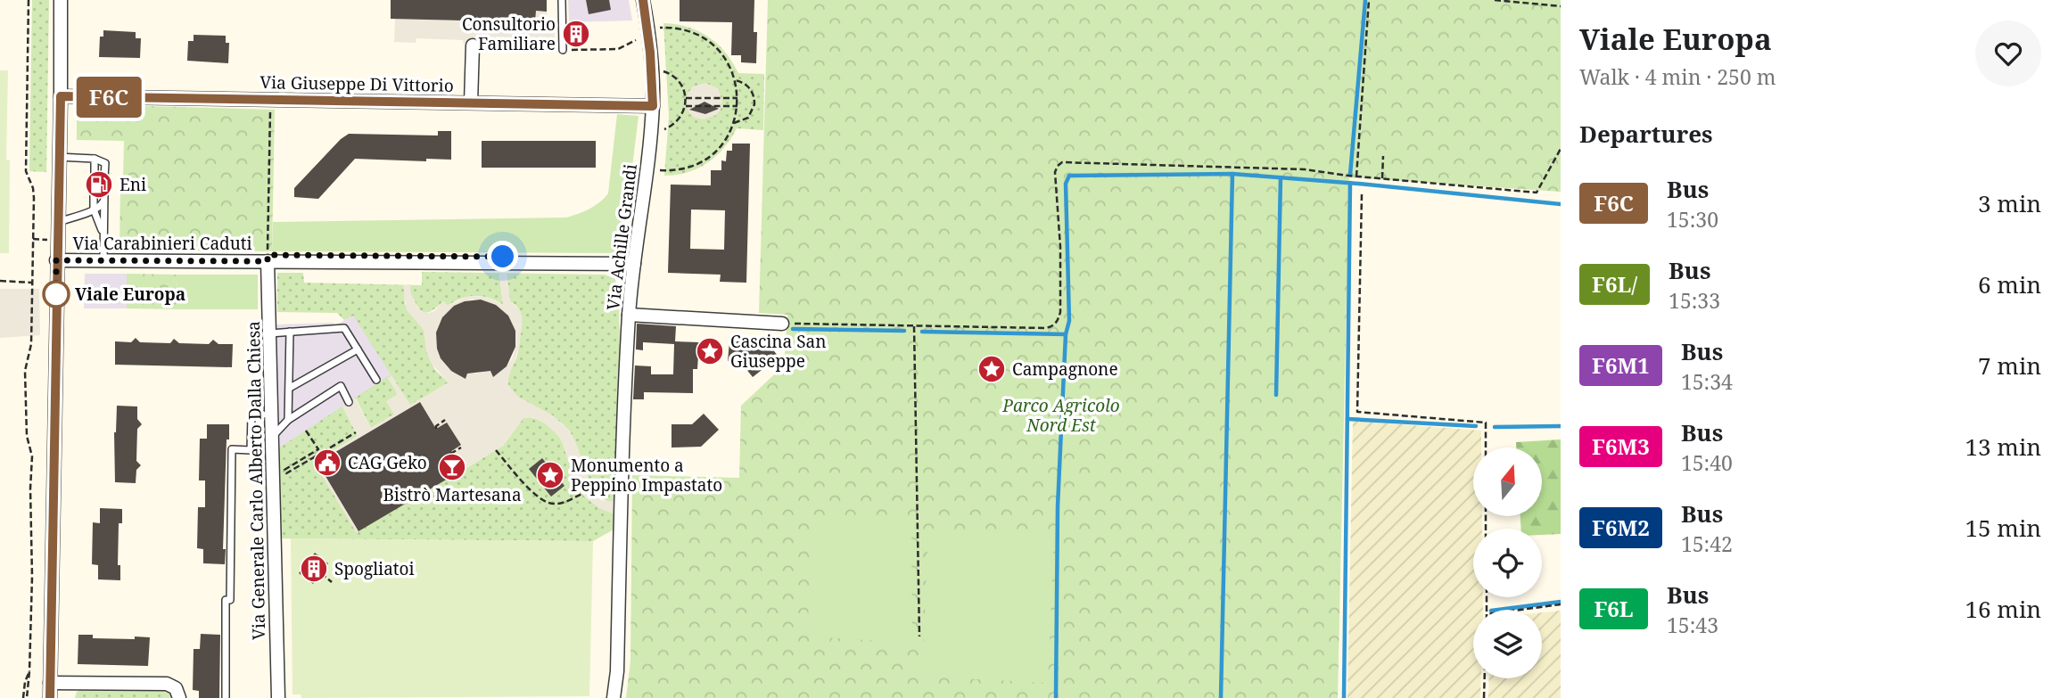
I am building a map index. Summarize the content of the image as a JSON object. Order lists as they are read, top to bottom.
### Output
{
  "streets": {
    "street": [
      "Via Giuseppe Di Vittorio",
      "Via Achille Grandi",
      "Via Carabinieri Caduti",
      "Via Generale Carlo Alberto Dalla Chiesa"
    ]
  },
  "crossings": [
    ["Via Giuseppe Di Vittorio", "Via Achille Grandi"],
    ["Via Giuseppe Di Vittorio", "Via Carabinieri Caduti"],
    ["Via Achille Grandi", "Via Carabinieri Caduti"],
    ["Via Carabinieri Caduti", "Via Generale Carlo Alberto Dalla Chiesa"]
  ],
  "parks": ["Parco Agricolo Nord Est"],
  "places": {
    "building": ["Consultorio Familiare", "Spogliatoi"],
    "fuel station": ["Eni"],
    "other": ["Viale Europa"],
    "place": ["Cascina San Giuseppe", "Campagnone", "Monumento a Peppino Impastato"],
    "public building": ["CAG Geko"],
    "bar": ["Bistrò Martesana"]
  },
  "lines": ["bus line F6C"],
  "north": "top",
  "page": {
    "on_map": "F6C",
    "heading": [
      ["Viale Europa", "Walk · 4 min · 250 m"],
      "Departures"
    ],
    "list": [
      {
        "mark": "F6C",
        "name": "Bus",
        "note": "15:30",
        "value": "3 min"
      },
      {
        "mark": "F6L/",
        "name": "Bus",
        "note": "15:33",
        "value": "6 min"
      },
      {
        "mark": "F6M1",
        "name": "Bus",
        "note": "15:34",
        "value": "7 min"
      },
      {
        "mark": "F6M3",
        "name": "Bus",
        "note": "15:40",
        "value": "13 min"
      },
      {
        "mark": "F6M2",
        "name": "Bus",
        "note": "15:42",
        "value": "15 min"
      },
      {
        "mark": "F6L",
        "name": "Bus",
        "note": "15:43",
        "value": "16 min"
      }
    ]
  }
}
